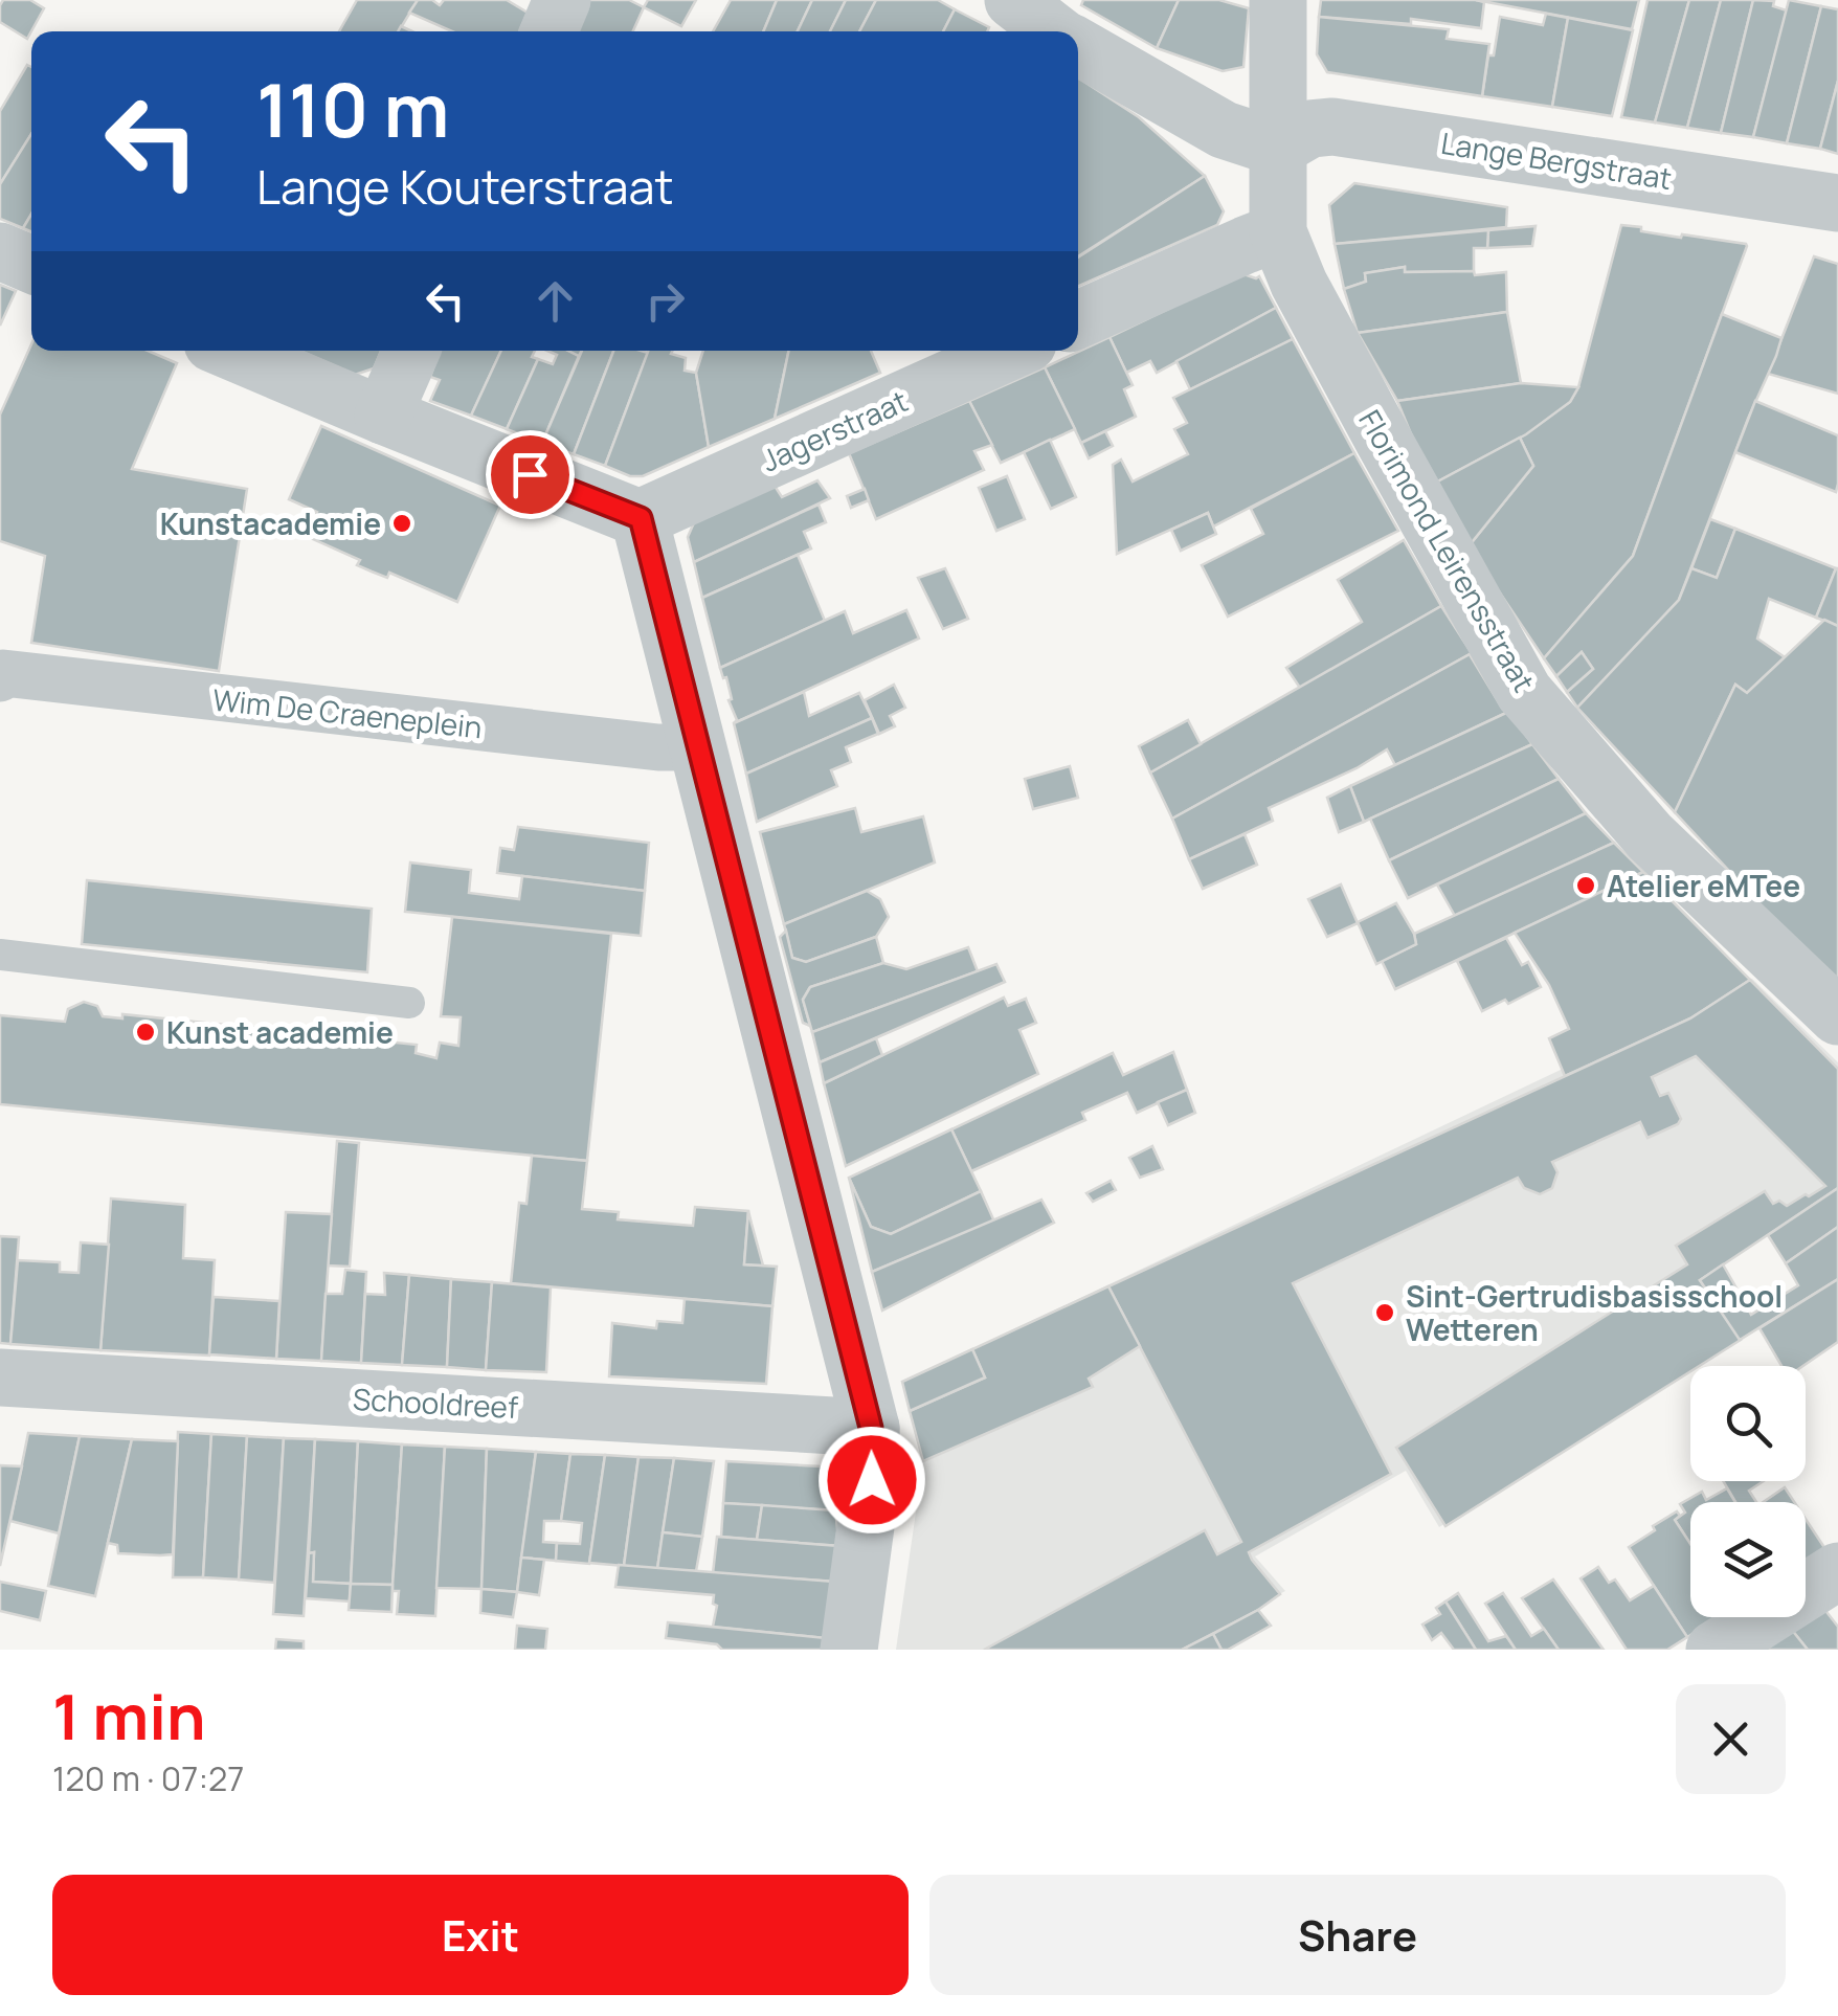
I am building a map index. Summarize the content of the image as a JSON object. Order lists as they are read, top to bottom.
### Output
{
  "streets": {
    "street": [
      "Lange Bergstraat",
      "Jagerstraat",
      "Florimond Leirensstraat",
      "Wim De Craeneplein",
      "Schooldreef"
    ]
  },
  "places": [
    "Kunstacademie",
    "Atelier eMTee",
    "Kunst academie",
    "Sint-Gertrudisbasisschool Wetteren"
  ],
  "page": {
    "turn": ["110 m", "Lange Kouterstraat"],
    "heading": ["1 min", "120 m · 07:27"],
    "buttons": ["Exit", "Share"]
  }
}
